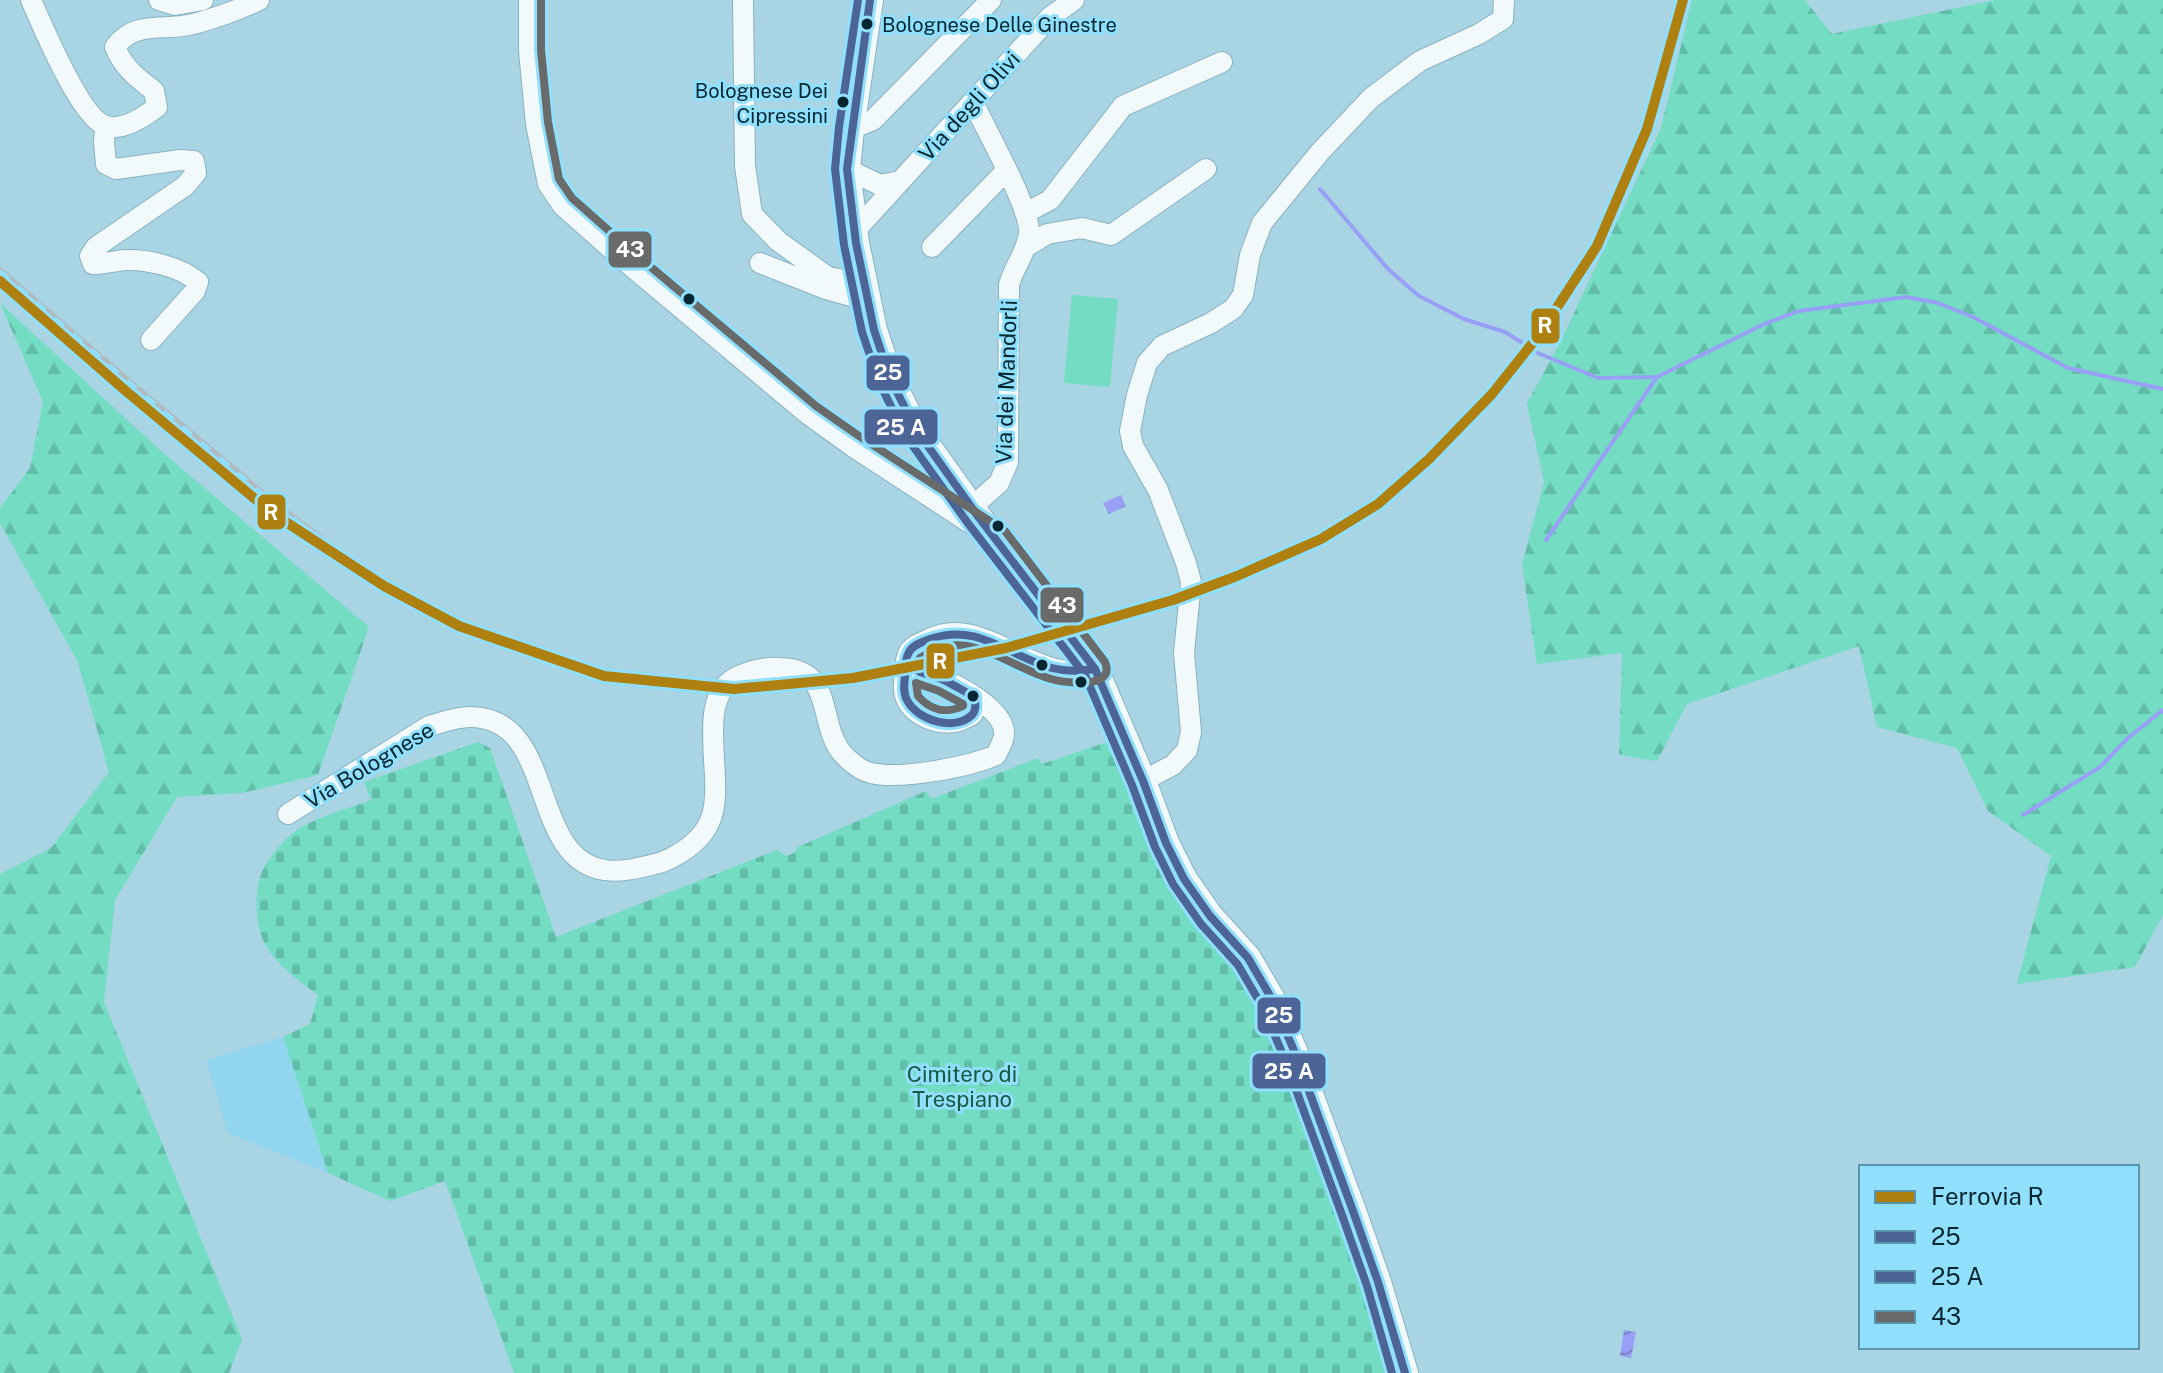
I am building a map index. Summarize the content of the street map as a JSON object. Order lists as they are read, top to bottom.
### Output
{
  "streets": {
    "street": ["Via degli Olivi", "Via dei Mandorli", "Via Bolognese"]
  },
  "crossings": [
    ["Via degli Olivi", "Via dei Mandorli"]
  ],
  "parks": ["Cimitero di Trespiano"],
  "places": ["Bolognese Delle Ginestre", "Bolognese Dei Cipressini"],
  "lines": ["rail line R", "transit line 25", "transit line 43"],
  "legend": [
    "Ferrovia R",
    "25",
    "25 A",
    "43"
  ]
}
